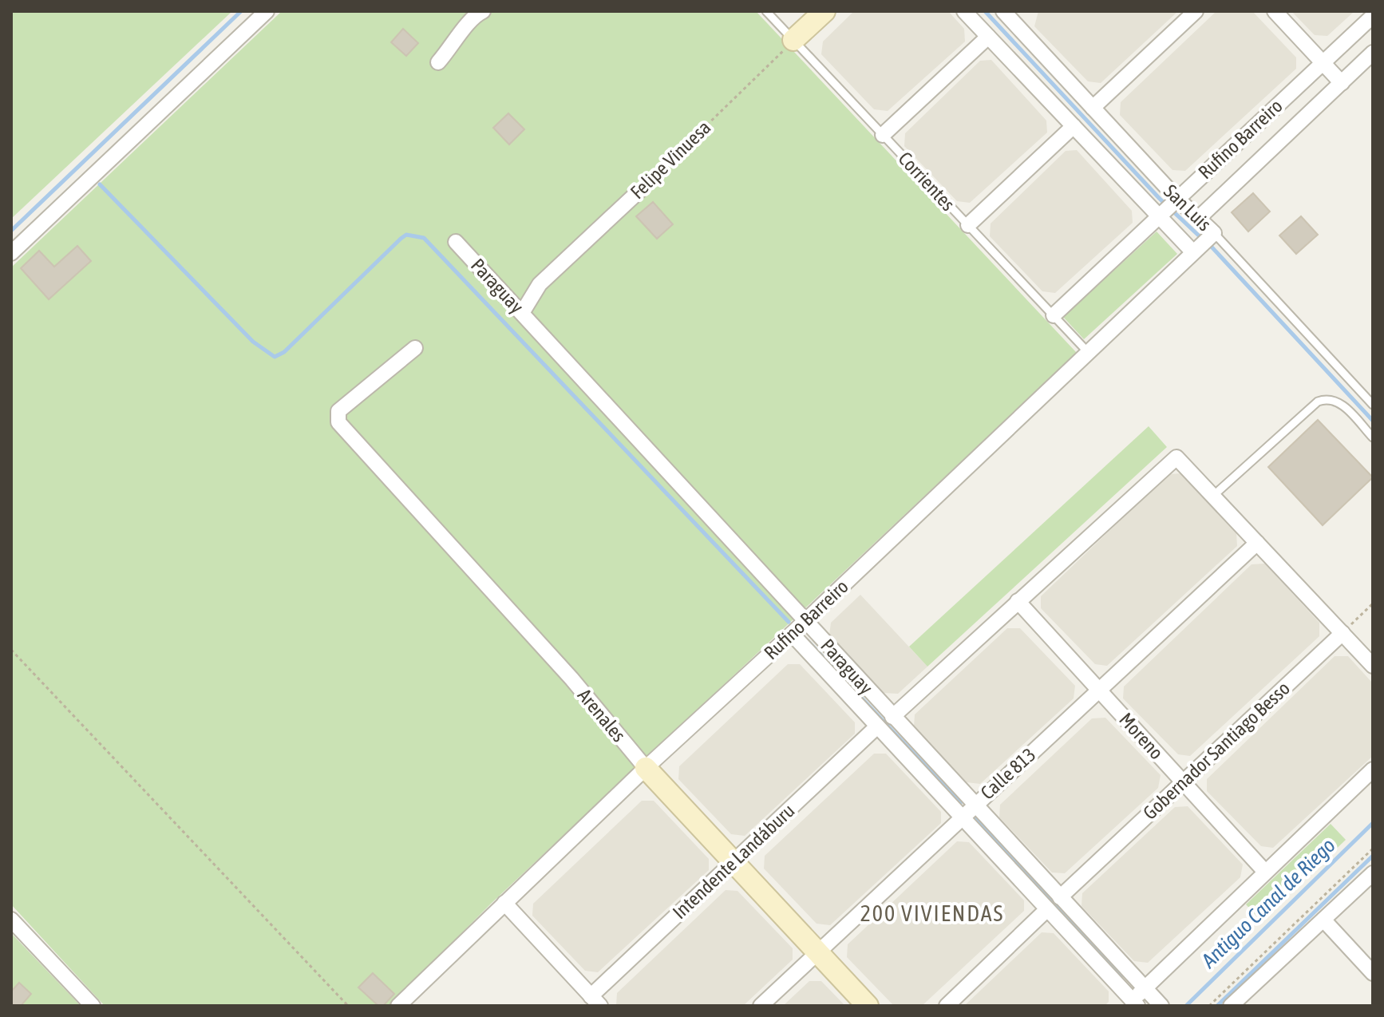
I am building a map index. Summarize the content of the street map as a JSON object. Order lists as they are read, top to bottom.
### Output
{
  "streets": {
    "street": [
      "Rufino Barreiro",
      "Felipe Vinuesa",
      "San Luis",
      "Paraguay",
      "Arenales",
      "Moreno",
      "Gobernador Santiago Besso",
      "Calle 813",
      "Intendente Landáburu"
    ],
    "lane": ["Corrientes"]
  },
  "crossings": [
    ["Rufino Barreiro", "Corrientes"],
    ["Rufino Barreiro", "San Luis"],
    ["Rufino Barreiro", "Paraguay"],
    ["Rufino Barreiro", "Arenales"],
    ["Felipe Vinuesa", "Corrientes"],
    ["Felipe Vinuesa", "Paraguay"],
    ["Paraguay", "Gobernador Santiago Besso"],
    ["Paraguay", "Calle 813"],
    ["Paraguay", "Intendente Landáburu"],
    ["Arenales", "Calle 813"],
    ["Arenales", "Intendente Landáburu"],
    ["Moreno", "Gobernador Santiago Besso"],
    ["Moreno", "Calle 813"]
  ],
  "districts": ["200 VIVIENDAS"],
  "water": ["Antiguo Canal de Riego"]
}
